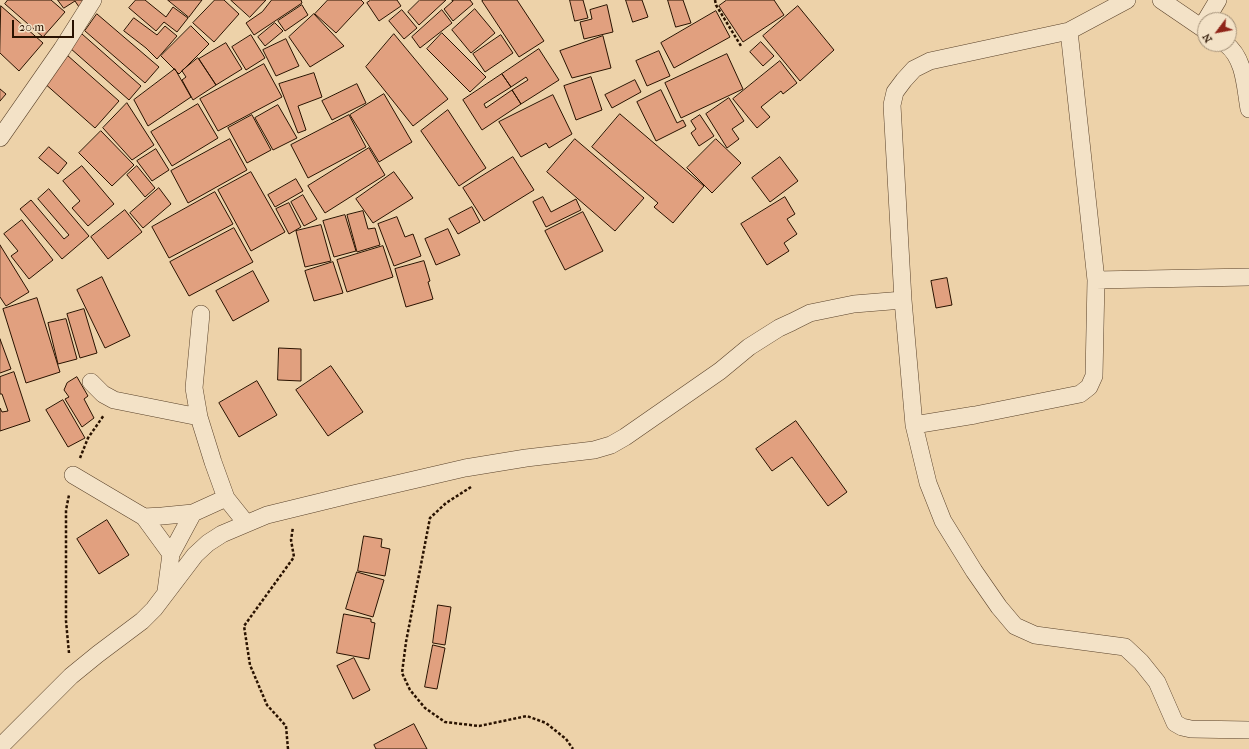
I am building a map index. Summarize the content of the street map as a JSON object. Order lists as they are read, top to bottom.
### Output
{
  "scale_bar": "20 m",
  "north": "bottom left"
}
